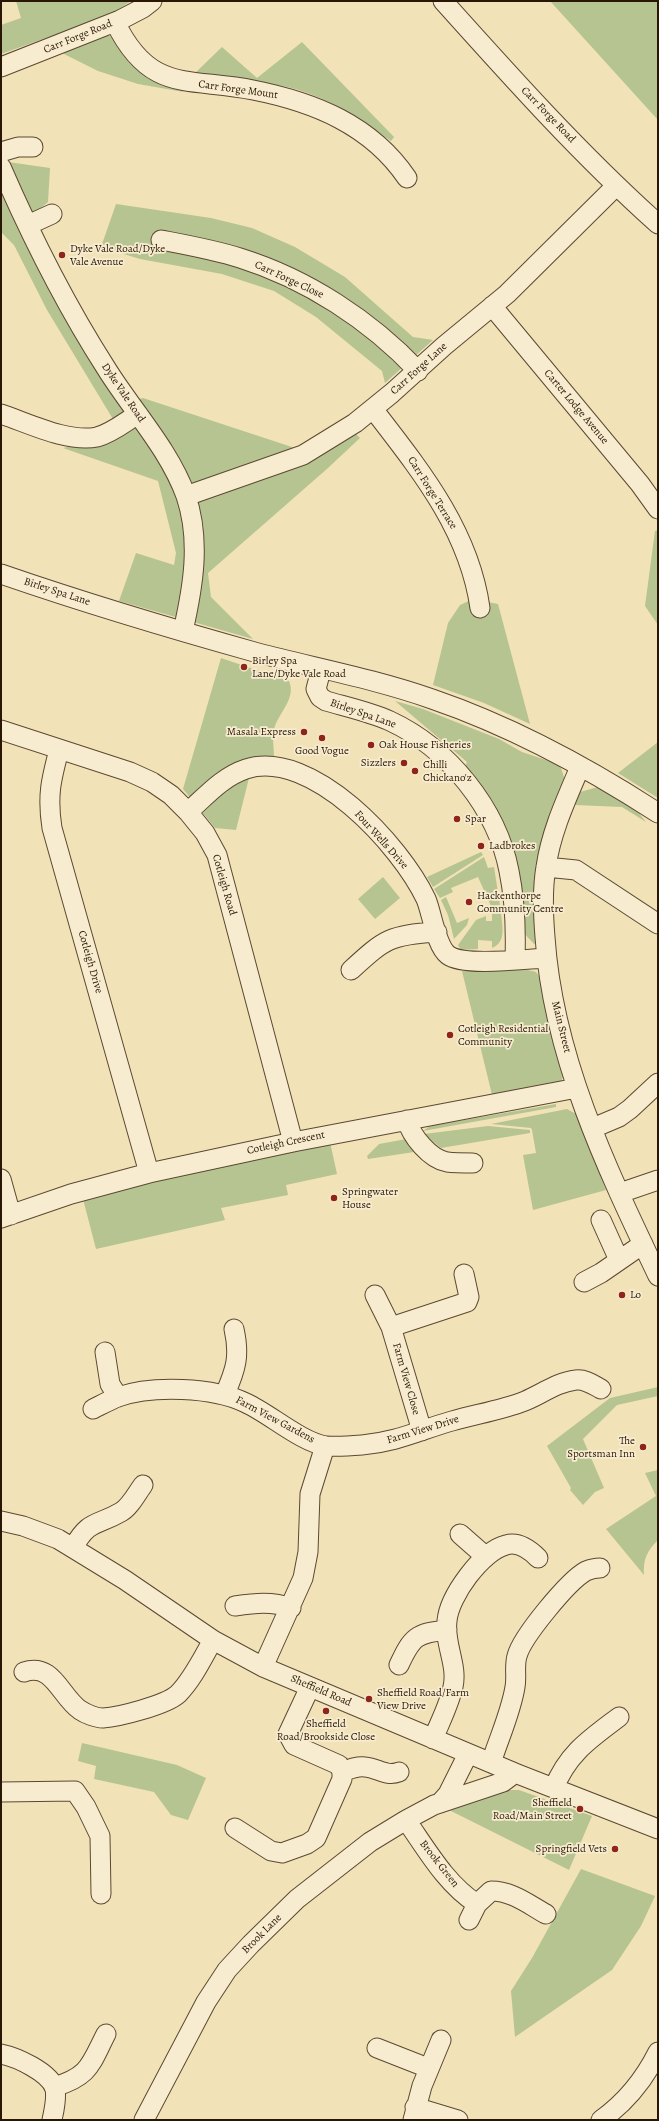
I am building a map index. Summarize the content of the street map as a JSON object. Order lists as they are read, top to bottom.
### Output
{
  "streets": {
    "street": [
      "Carr Forge Road",
      "Carr Forge Mount",
      "Carr Forge Close",
      "Carr Forge Lane",
      "Dyke Vale Road",
      "Carter Lodge Avenue",
      "Carr Forge Terrace",
      "Birley Spa Lane",
      "Four Wells Drive",
      "Cotleigh Road",
      "Cotleigh Drive",
      "Main Street",
      "Cotleigh Crescent",
      "Farm View Close",
      "Farm View Gardens",
      "Farm View Drive",
      "Sheffield Road",
      "Brook Green",
      "Brook Lane"
    ]
  },
  "crossings": [
    ["Carr Forge Road", "Carr Forge Mount"],
    ["Carr Forge Road", "Carr Forge Lane"],
    ["Carr Forge Close", "Carr Forge Lane"],
    ["Carr Forge Lane", "Dyke Vale Road"],
    ["Carr Forge Lane", "Carter Lodge Avenue"],
    ["Carr Forge Lane", "Carr Forge Terrace"],
    ["Dyke Vale Road", "Birley Spa Lane"],
    ["Birley Spa Lane", "Four Wells Drive"],
    ["Birley Spa Lane", "Main Street"],
    ["Four Wells Drive", "Cotleigh Road"],
    ["Four Wells Drive", "Main Street"],
    ["Cotleigh Road", "Cotleigh Drive"],
    ["Cotleigh Road", "Cotleigh Crescent"],
    ["Cotleigh Drive", "Cotleigh Crescent"],
    ["Main Street", "Cotleigh Crescent"],
    ["Farm View Close", "Farm View Drive"],
    ["Farm View Gardens", "Farm View Drive"],
    ["Sheffield Road", "Brook Lane"],
    ["Brook Green", "Brook Lane"]
  ],
  "places": [
    "Dyke Vale Road/Dyke Vale Avenue",
    "Birley Spa Lane/Dyke Vale Road",
    "Masala Express",
    "Good Vogue",
    "Oak House Fisheries",
    "Sizzlers",
    "Chilli Chickano'z",
    "Spar",
    "Ladbrokes",
    "Hackenthorpe Community Centre",
    "Cotleigh Residential Community",
    "Springwater House",
    "Lo",
    "The Sportsman Inn",
    "Sheffield Road/Farm View Drive",
    "Sheffield Road/Brookside Close",
    "Sheffield Road/Main Street",
    "Springfield Vets"
  ]
}
